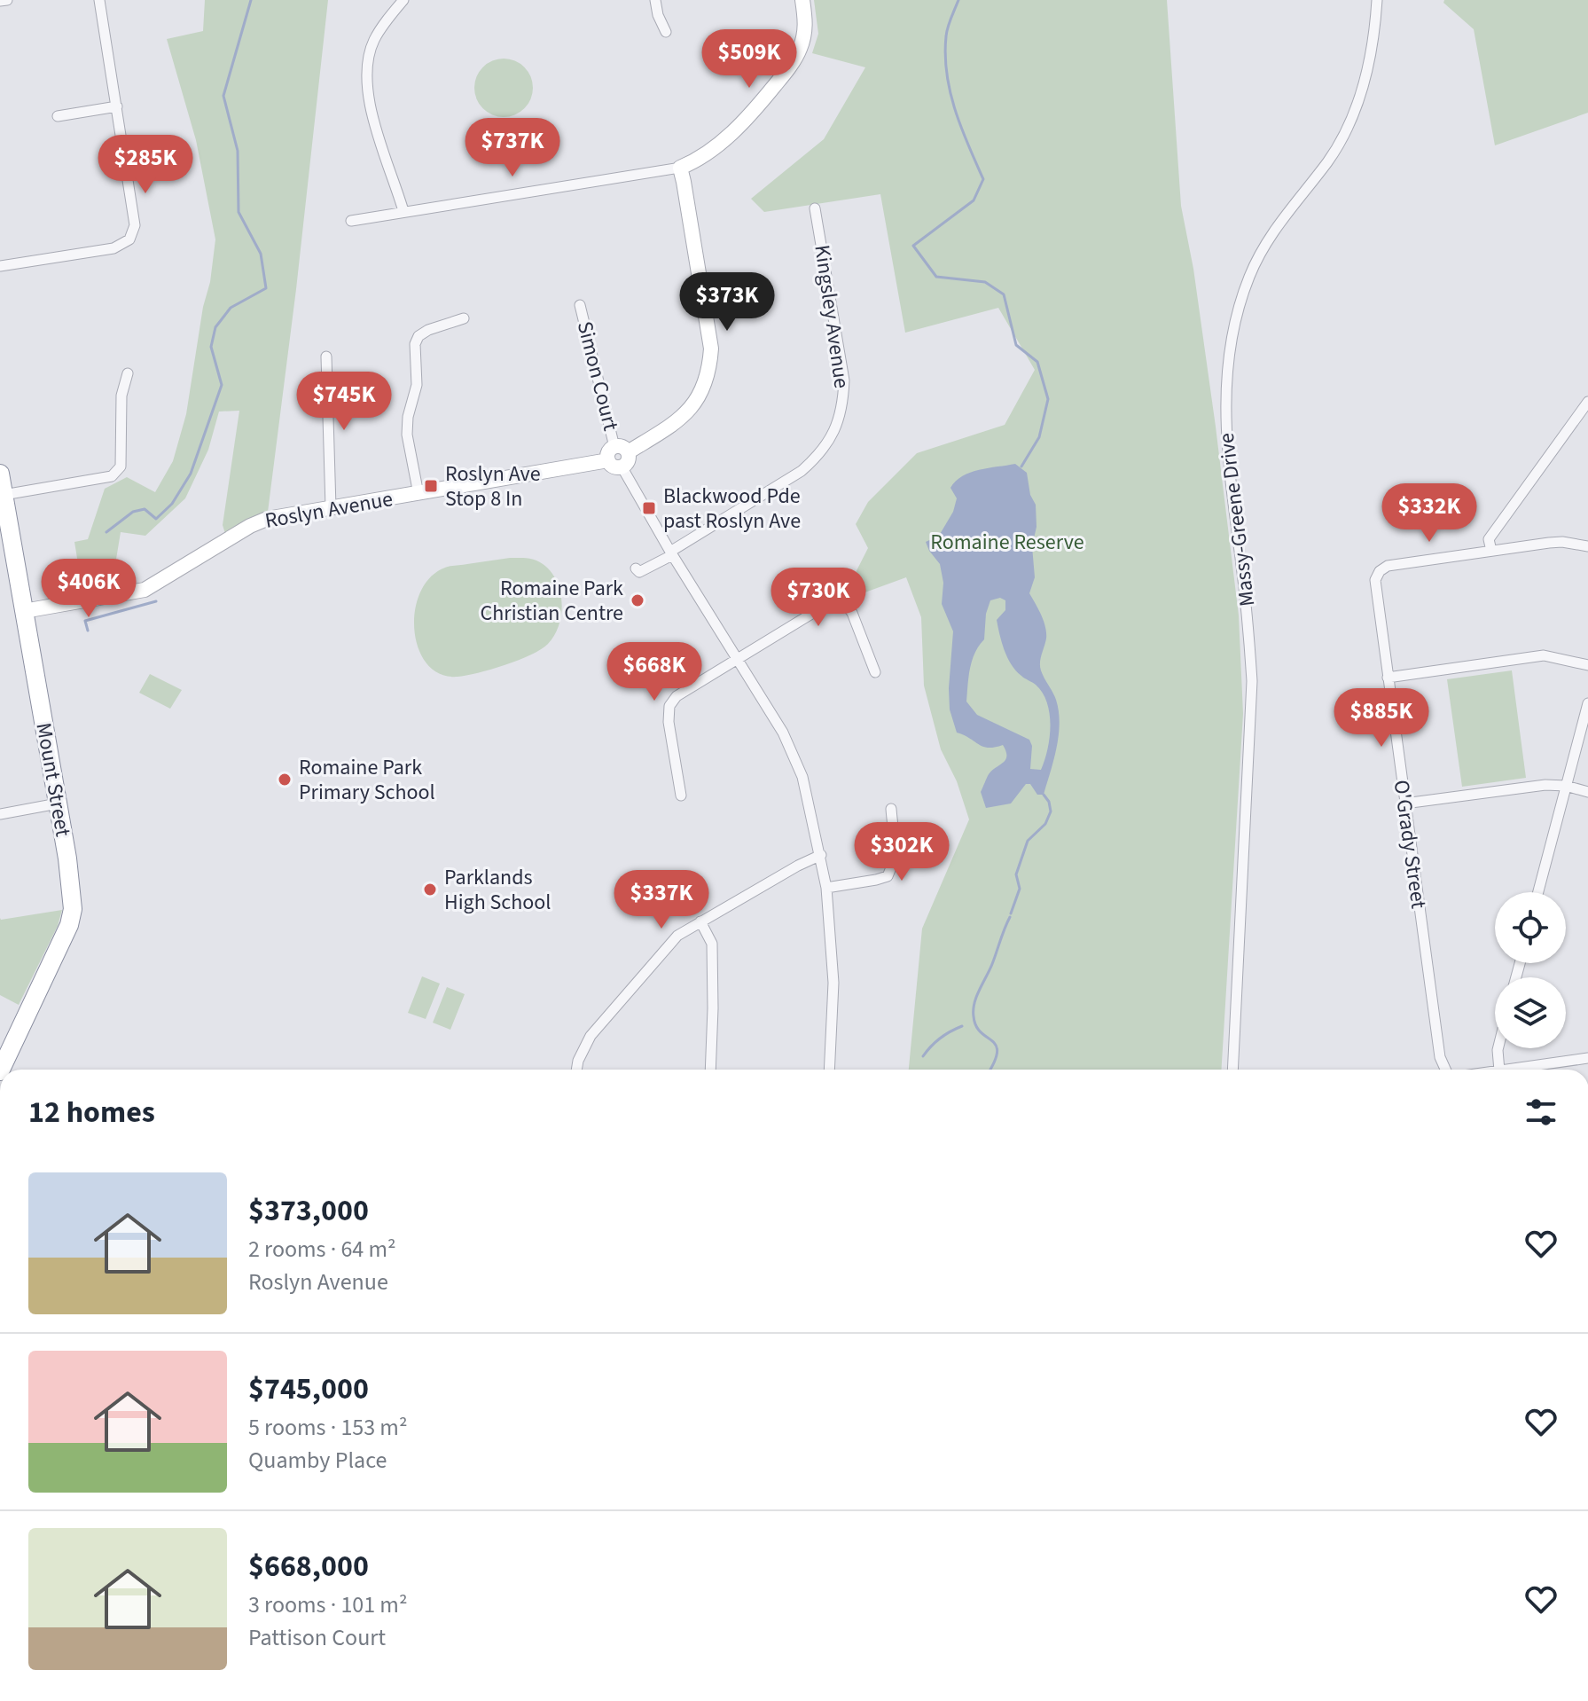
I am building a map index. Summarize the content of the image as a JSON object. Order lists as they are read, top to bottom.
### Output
{
  "streets": {
    "highway": ["Mount Street"],
    "street": [
      "Kingsley Avenue",
      "Simon Court",
      "Roslyn Avenue",
      "Massy-Greene Drive",
      "O'Grady Street"
    ]
  },
  "crossings": [
    ["Kingsley Avenue", "Simon Court"],
    ["Simon Court", "Roslyn Avenue"],
    ["Roslyn Avenue", "Mount Street"]
  ],
  "parks": ["Romaine Reserve"],
  "places": {
    "transit": ["Roslyn Ave Stop 8 In", "Blackwood Pde past Roslyn Ave"],
    "other": ["Romaine Park Christian Centre", "Romaine Park Primary School", "Parklands High School"]
  },
  "page": {
    "price": [
      "$509K",
      "$737K",
      "$285K",
      "$373K",
      "$745K",
      "$332K",
      "$406K",
      "$730K",
      "$668K",
      "$885K",
      "$302K",
      "$337K"
    ],
    "heading": "12 homes",
    "list": [
      {
        "name": "$373,000",
        "note": "2 rooms · 64 m² · Roslyn Avenue"
      },
      {
        "name": "$745,000",
        "note": "5 rooms · 153 m² · Quamby Place"
      },
      {
        "name": "$668,000",
        "note": "3 rooms · 101 m² · Pattison Court"
      }
    ]
  }
}
